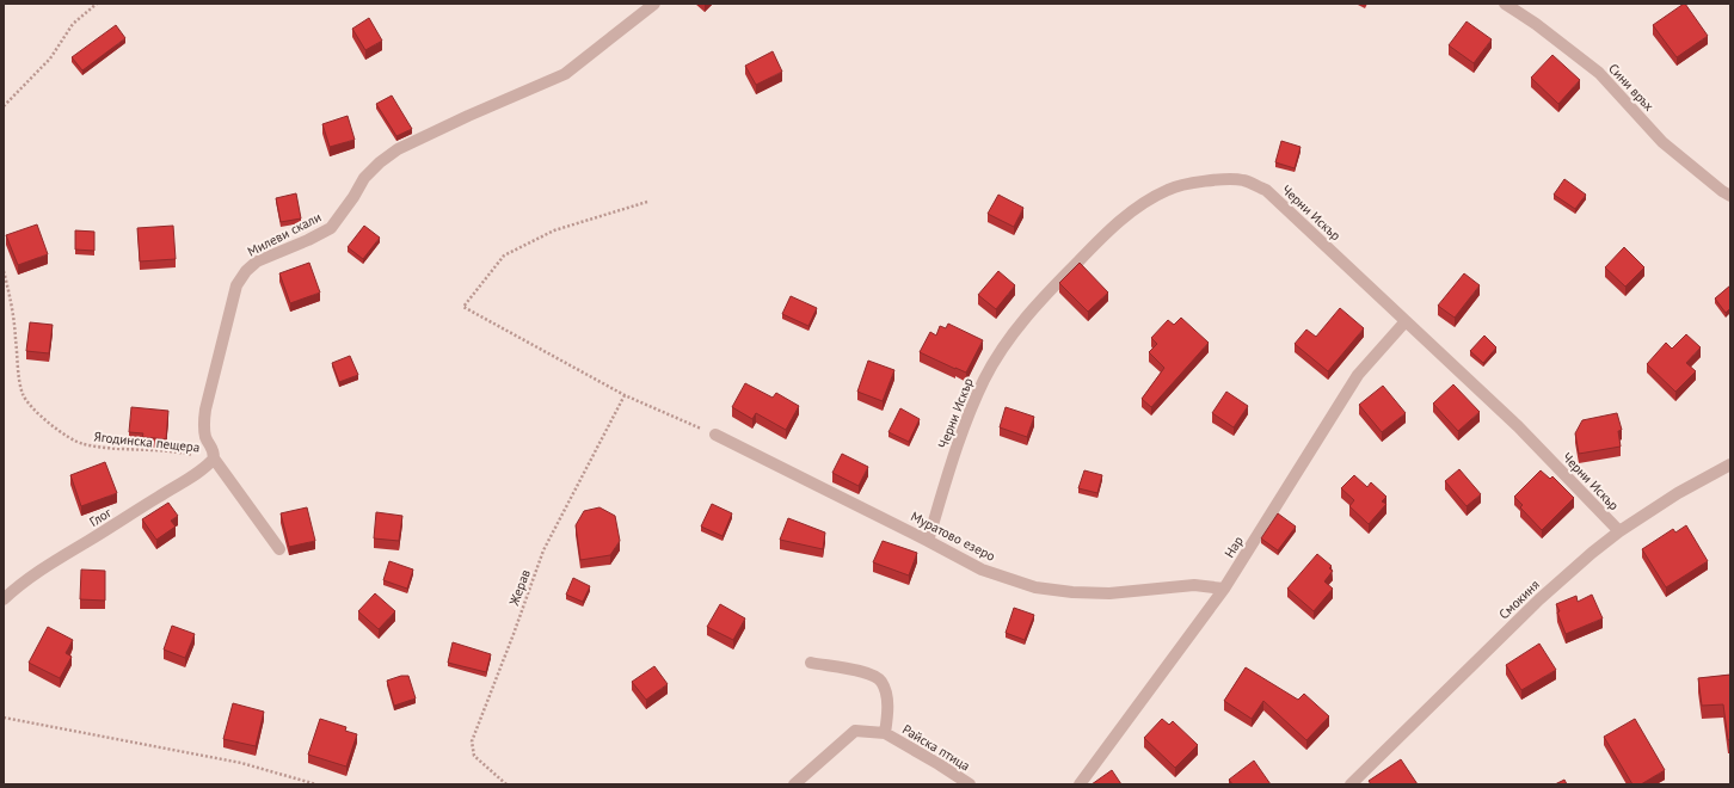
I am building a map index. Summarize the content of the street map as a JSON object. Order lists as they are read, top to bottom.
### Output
{
  "streets": {
    "street": [
      "Сини връх",
      "Черни Искър",
      "Милеви скали",
      "Глог",
      "Муратово езеро",
      "Нар",
      "Смокиня",
      "Райска птица"
    ],
    "path": ["Ягодинска пещера", "Жерав"]
  },
  "crossings": [
    ["Черни Искър", "Муратово езеро"],
    ["Черни Искър", "Нар"],
    ["Черни Искър", "Смокиня"],
    ["Милеви скали", "Ягодинска пещера"],
    ["Милеви скали", "Глог"],
    ["Ягодинска пещера", "Глог"],
    ["Муратово езеро", "Нар"]
  ]
}
